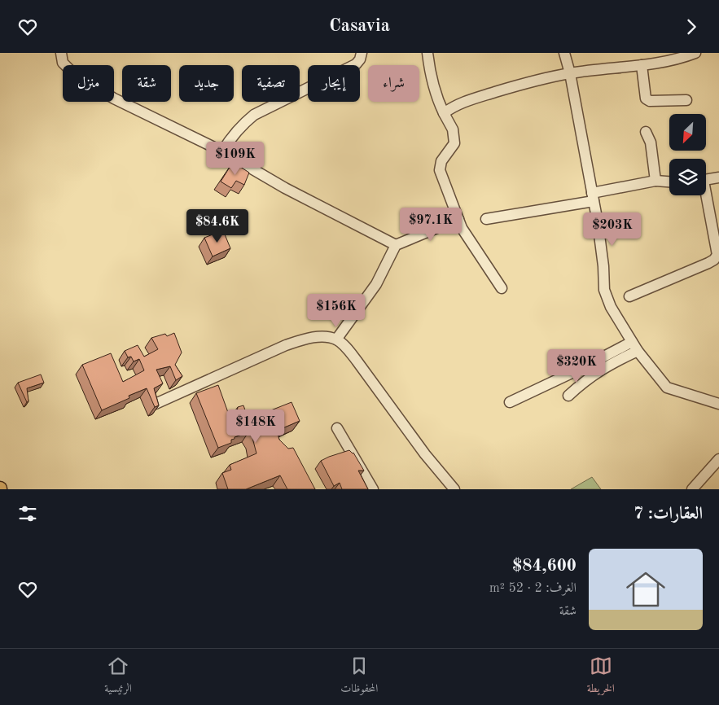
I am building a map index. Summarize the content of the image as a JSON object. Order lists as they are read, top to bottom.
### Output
{
  "north": "bottom left",
  "page": {
    "header": "Casavia",
    "chip": [
      "شراء",
      "إيجار",
      "تصفية",
      "جديد",
      "شقة",
      "منزل"
    ],
    "price": [
      "$109K",
      "$97.1K",
      "$84.6K",
      "$203K",
      "$156K",
      "$320K",
      "$148K"
    ],
    "heading": "العقارات: 7",
    "list": [
      {
        "name": "$84,600",
        "note": "الغرف: 2 · 52 m² · شقة"
      }
    ],
    "tabs": ["الخريطة", "المحفوظات", "الرئيسية"]
  }
}
